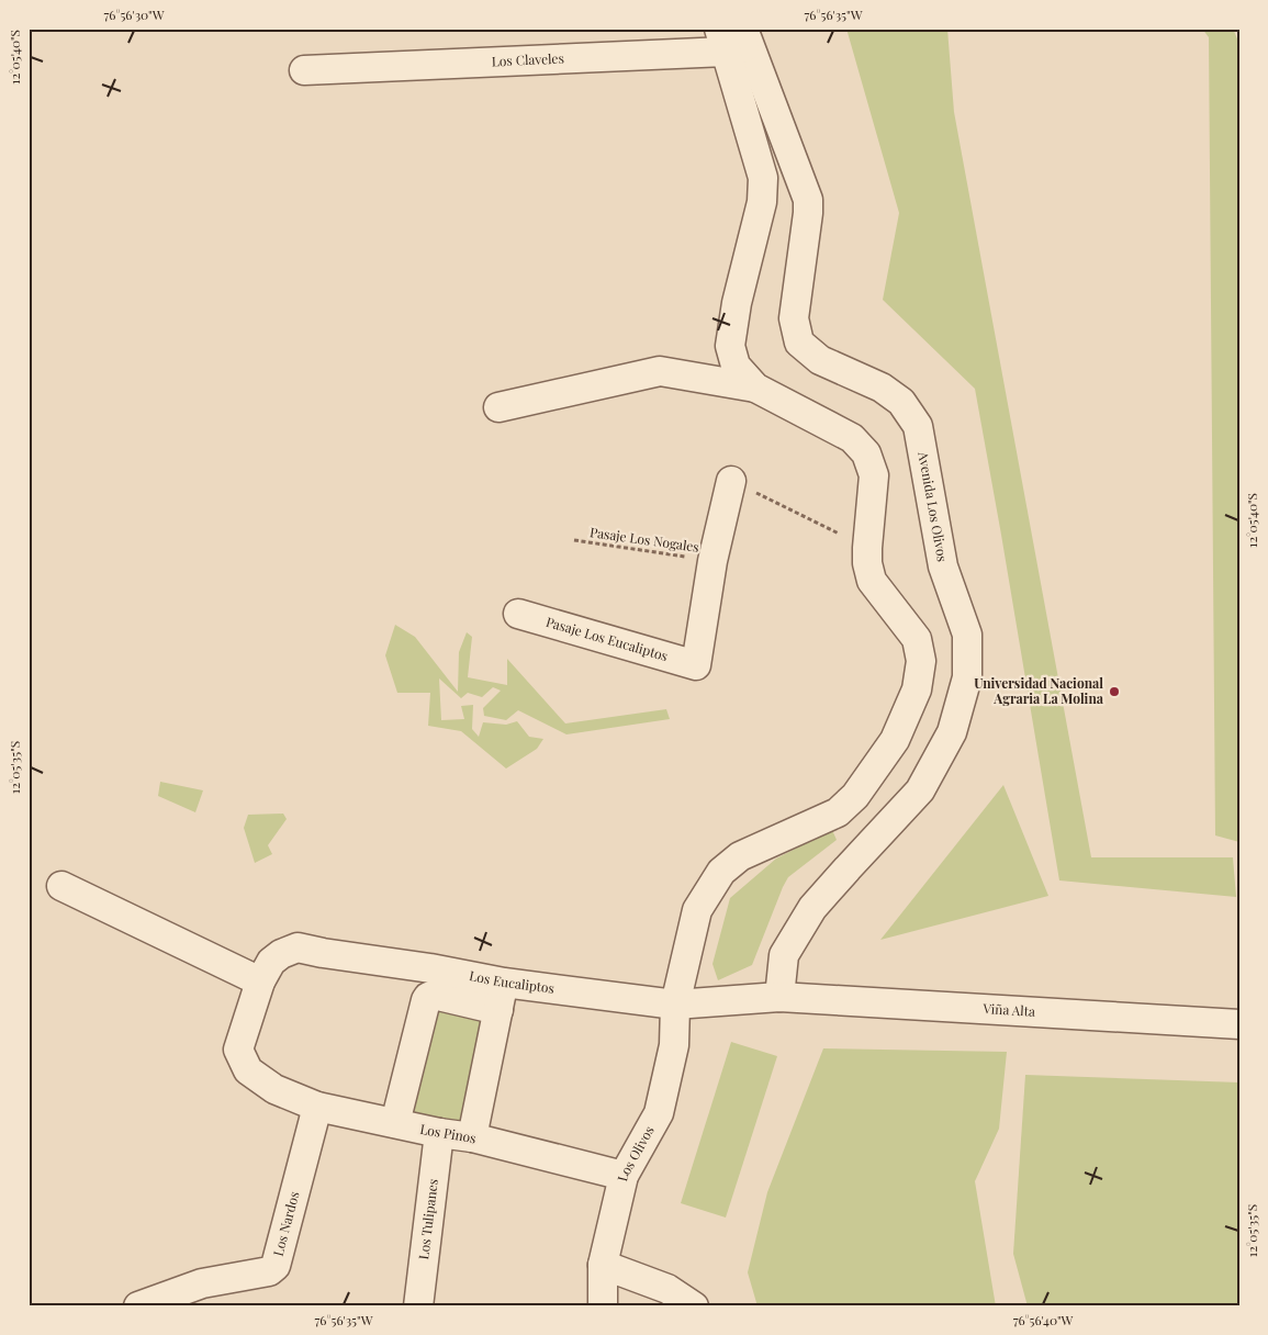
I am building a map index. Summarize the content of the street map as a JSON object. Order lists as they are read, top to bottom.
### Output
{
  "streets": {
    "street": [
      "Los Claveles",
      "Avenida Los Olivos",
      "Pasaje Los Eucaliptos",
      "Los Eucaliptos",
      "Viña Alta",
      "Los Pinos",
      "Los Olivos",
      "Los Tulipanes",
      "Los Nardos"
    ],
    "path": ["Pasaje Los Nogales"]
  },
  "crossings": [
    ["Los Claveles", "Avenida Los Olivos"],
    ["Avenida Los Olivos", "Los Eucaliptos"],
    ["Avenida Los Olivos", "Viña Alta"],
    ["Pasaje Los Nogales", "Pasaje Los Eucaliptos"],
    ["Los Eucaliptos", "Viña Alta"],
    ["Los Eucaliptos", "Los Pinos"],
    ["Los Eucaliptos", "Los Olivos"],
    ["Los Pinos", "Los Olivos"],
    ["Los Pinos", "Los Tulipanes"],
    ["Los Pinos", "Los Nardos"]
  ],
  "places": ["Universidad Nacional Agraria La Molina"],
  "coordinates": [
    "76°56'30\"W",
    "76°56'35\"W",
    "12°05'40\"S",
    "12°05'35\"S",
    "76°56'40\"W"
  ]
}
